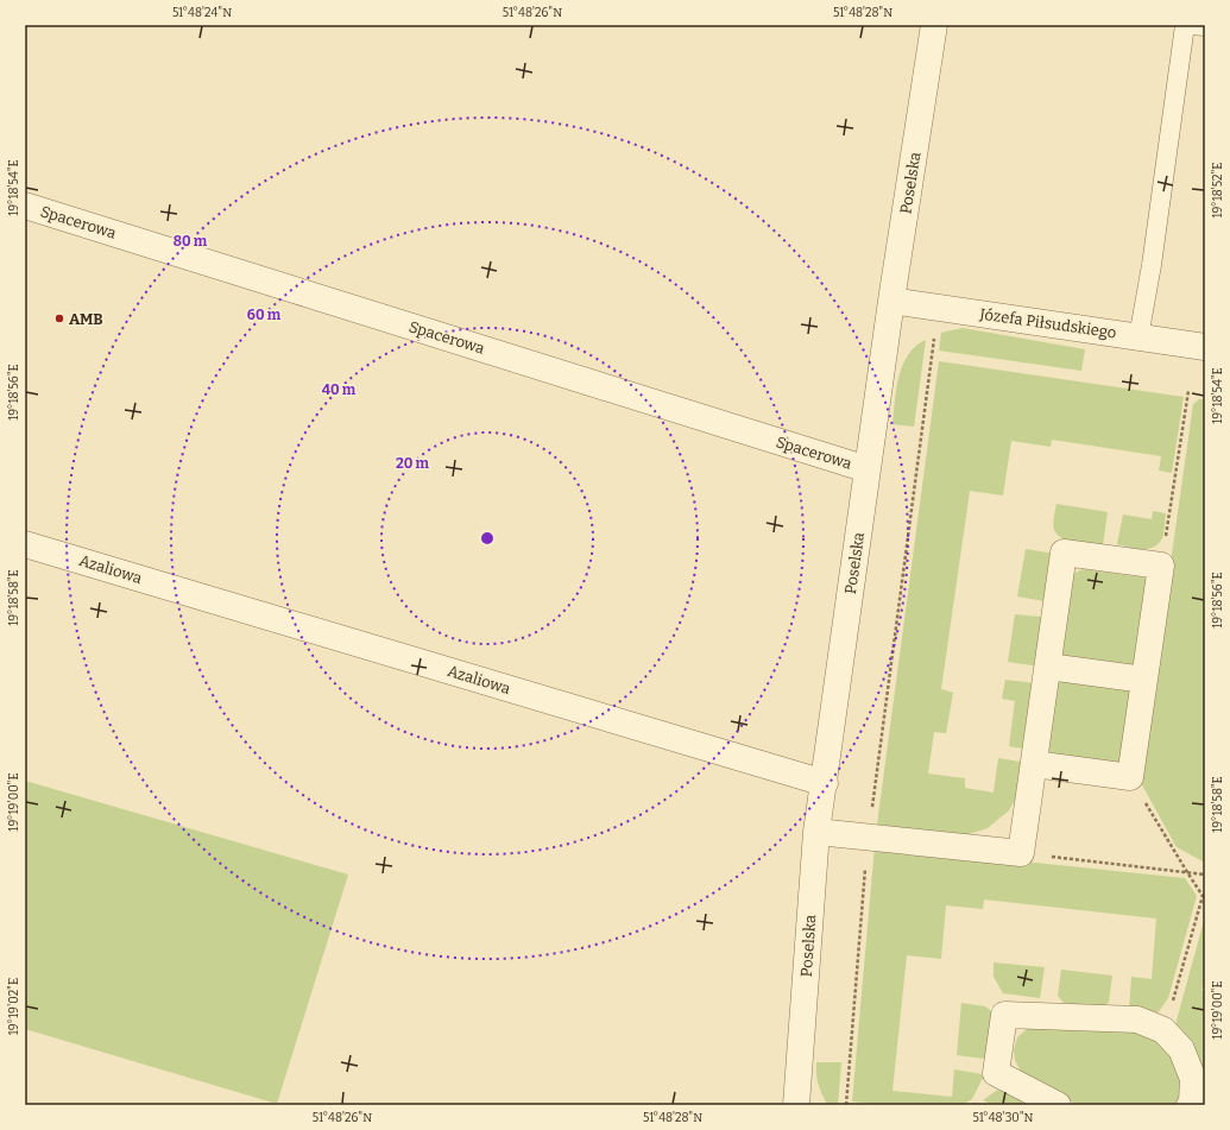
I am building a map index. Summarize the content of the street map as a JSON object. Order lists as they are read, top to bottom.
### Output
{
  "streets": {
    "street": [
      "Poselska",
      "Spacerowa",
      "Józefa Piłsudskiego",
      "Azaliowa"
    ]
  },
  "crossings": [
    ["Poselska", "Spacerowa"],
    ["Poselska", "Józefa Piłsudskiego"],
    ["Poselska", "Azaliowa"]
  ],
  "places": ["AMB"],
  "coordinates": [
    "51°48'24\"N",
    "51°48'26\"N",
    "51°48'28\"N",
    "19°18'54\"E",
    "19°18'52\"E",
    "19°18'56\"E",
    "19°18'58\"E",
    "19°19'00\"E",
    "19°19'02\"E",
    "51°48'30\"N"
  ],
  "rings": [
    "80 m",
    "60 m",
    "40 m",
    "20 m"
  ]
}
